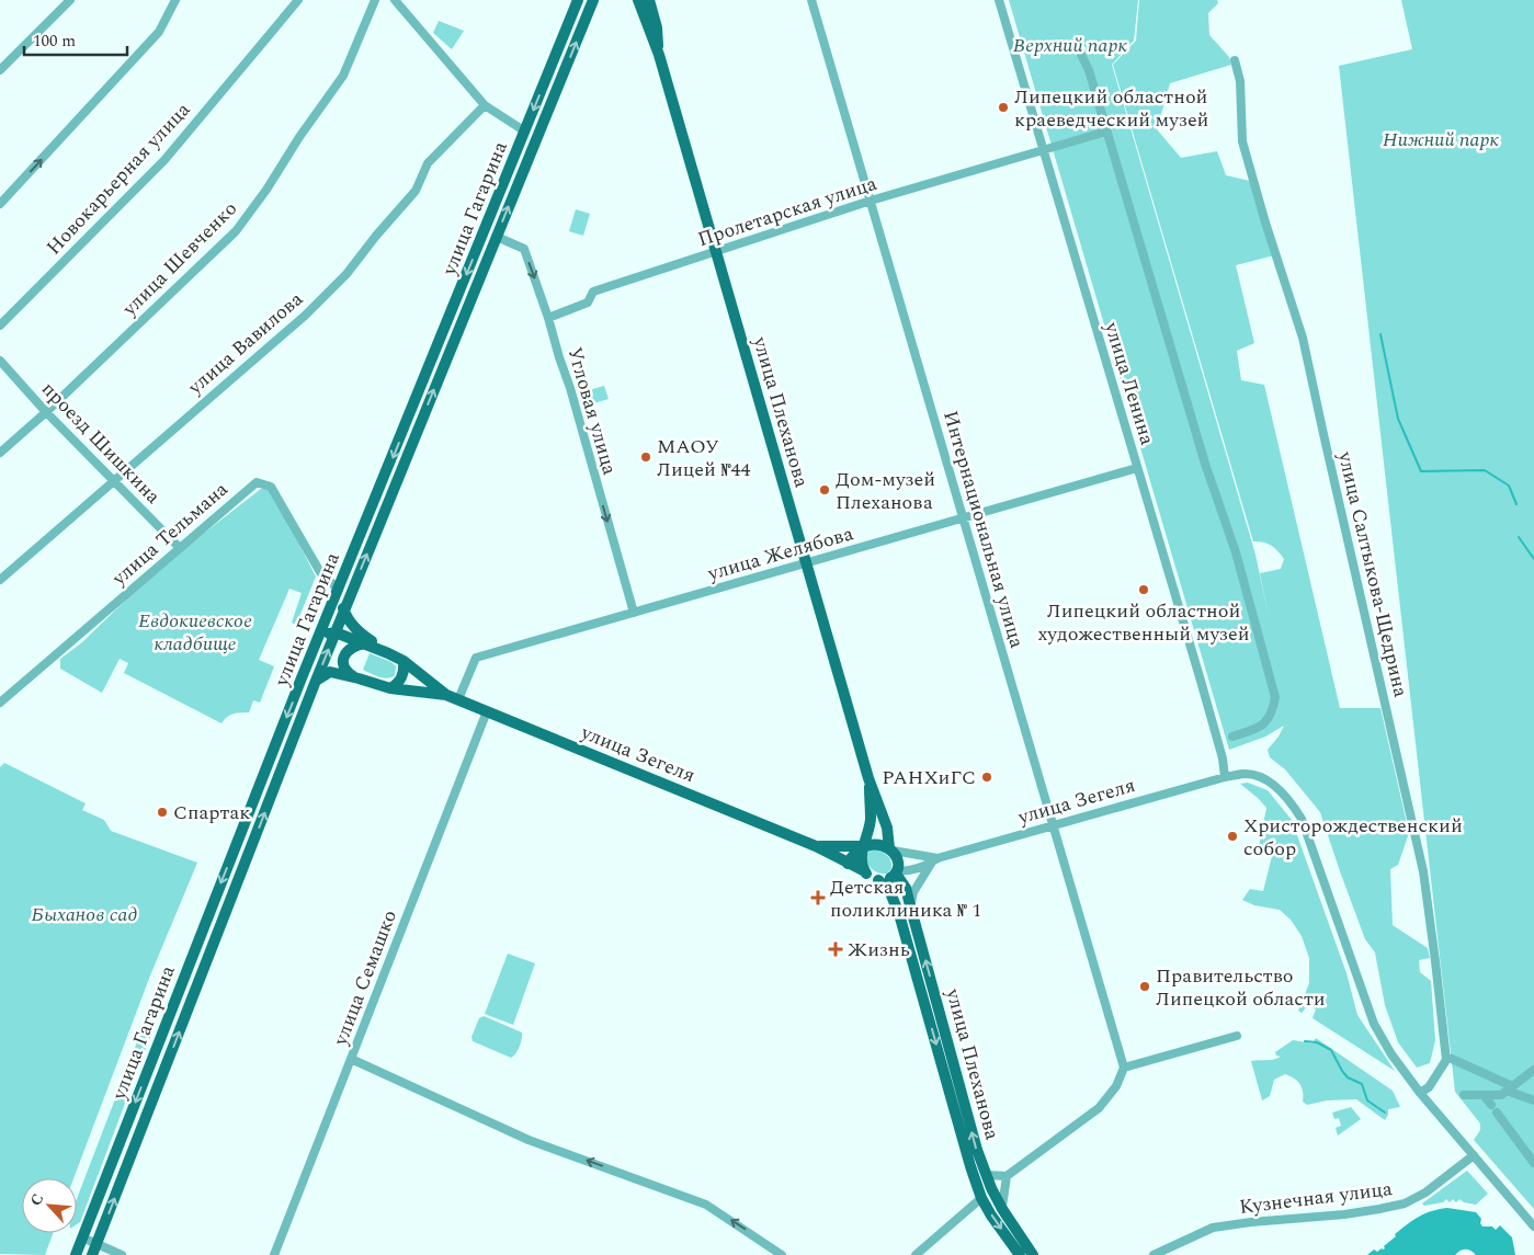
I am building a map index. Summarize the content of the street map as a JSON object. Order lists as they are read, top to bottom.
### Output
{
  "streets": {
    "main road": ["улица Гагарина", "улица Плеханова", "улица Зегеля"],
    "street": [
      "Новокарьерная улица",
      "Пролетарская улица",
      "улица Шевченко",
      "улица Вавилова",
      "улица Ленина",
      "Угловая улица",
      "проезд Шишкина",
      "Интернациональная улица",
      "улица Тельмана",
      "улица Желябова",
      "улица Салтыкова-Щедрина",
      "улица Семашко",
      "Кузнечная улица"
    ]
  },
  "crossings": [
    ["улица Гагарина", "Угловая улица"],
    ["улица Гагарина", "улица Тельмана"],
    ["Пролетарская улица", "улица Ленина"],
    ["Пролетарская улица", "Угловая улица"],
    ["Пролетарская улица", "улица Плеханова"],
    ["Пролетарская улица", "Интернациональная улица"],
    ["улица Шевченко", "проезд Шишкина"],
    ["улица Вавилова", "проезд Шишкина"],
    ["улица Ленина", "улица Желябова"],
    ["улица Ленина", "улица Зегеля"],
    ["Угловая улица", "улица Желябова"],
    ["улица Плеханова", "улица Желябова"],
    ["улица Плеханова", "улица Зегеля"],
    ["проезд Шишкина", "улица Тельмана"],
    ["Интернациональная улица", "улица Желябова"],
    ["Интернациональная улица", "улица Зегеля"],
    ["улица Желябова", "улица Зегеля"],
    ["улица Салтыкова-Щедрина", "улица Зегеля"],
    ["улица Зегеля", "улица Семашко"],
    ["улица Зегеля", "Кузнечная улица"]
  ],
  "one_way": ["Угловая улица"],
  "parks": [
    "Верхний парк",
    "Нижний парк",
    "Евдокиевское кладбище",
    "Быханов сад"
  ],
  "places": {
    "other": [
      "Липецкий областной краеведческий музей",
      "МАОУ Лицей №44",
      "Дом-музей Плеханова",
      "Липецкий областной художественный музей",
      "РАНХиГС",
      "Спартак",
      "Христорождественский собор",
      "Правительство Липецкой области"
    ],
    "health": ["Детская поликлиника № 1", "Жизнь"]
  },
  "scale_bar": "100 m",
  "north": "top left"
}
